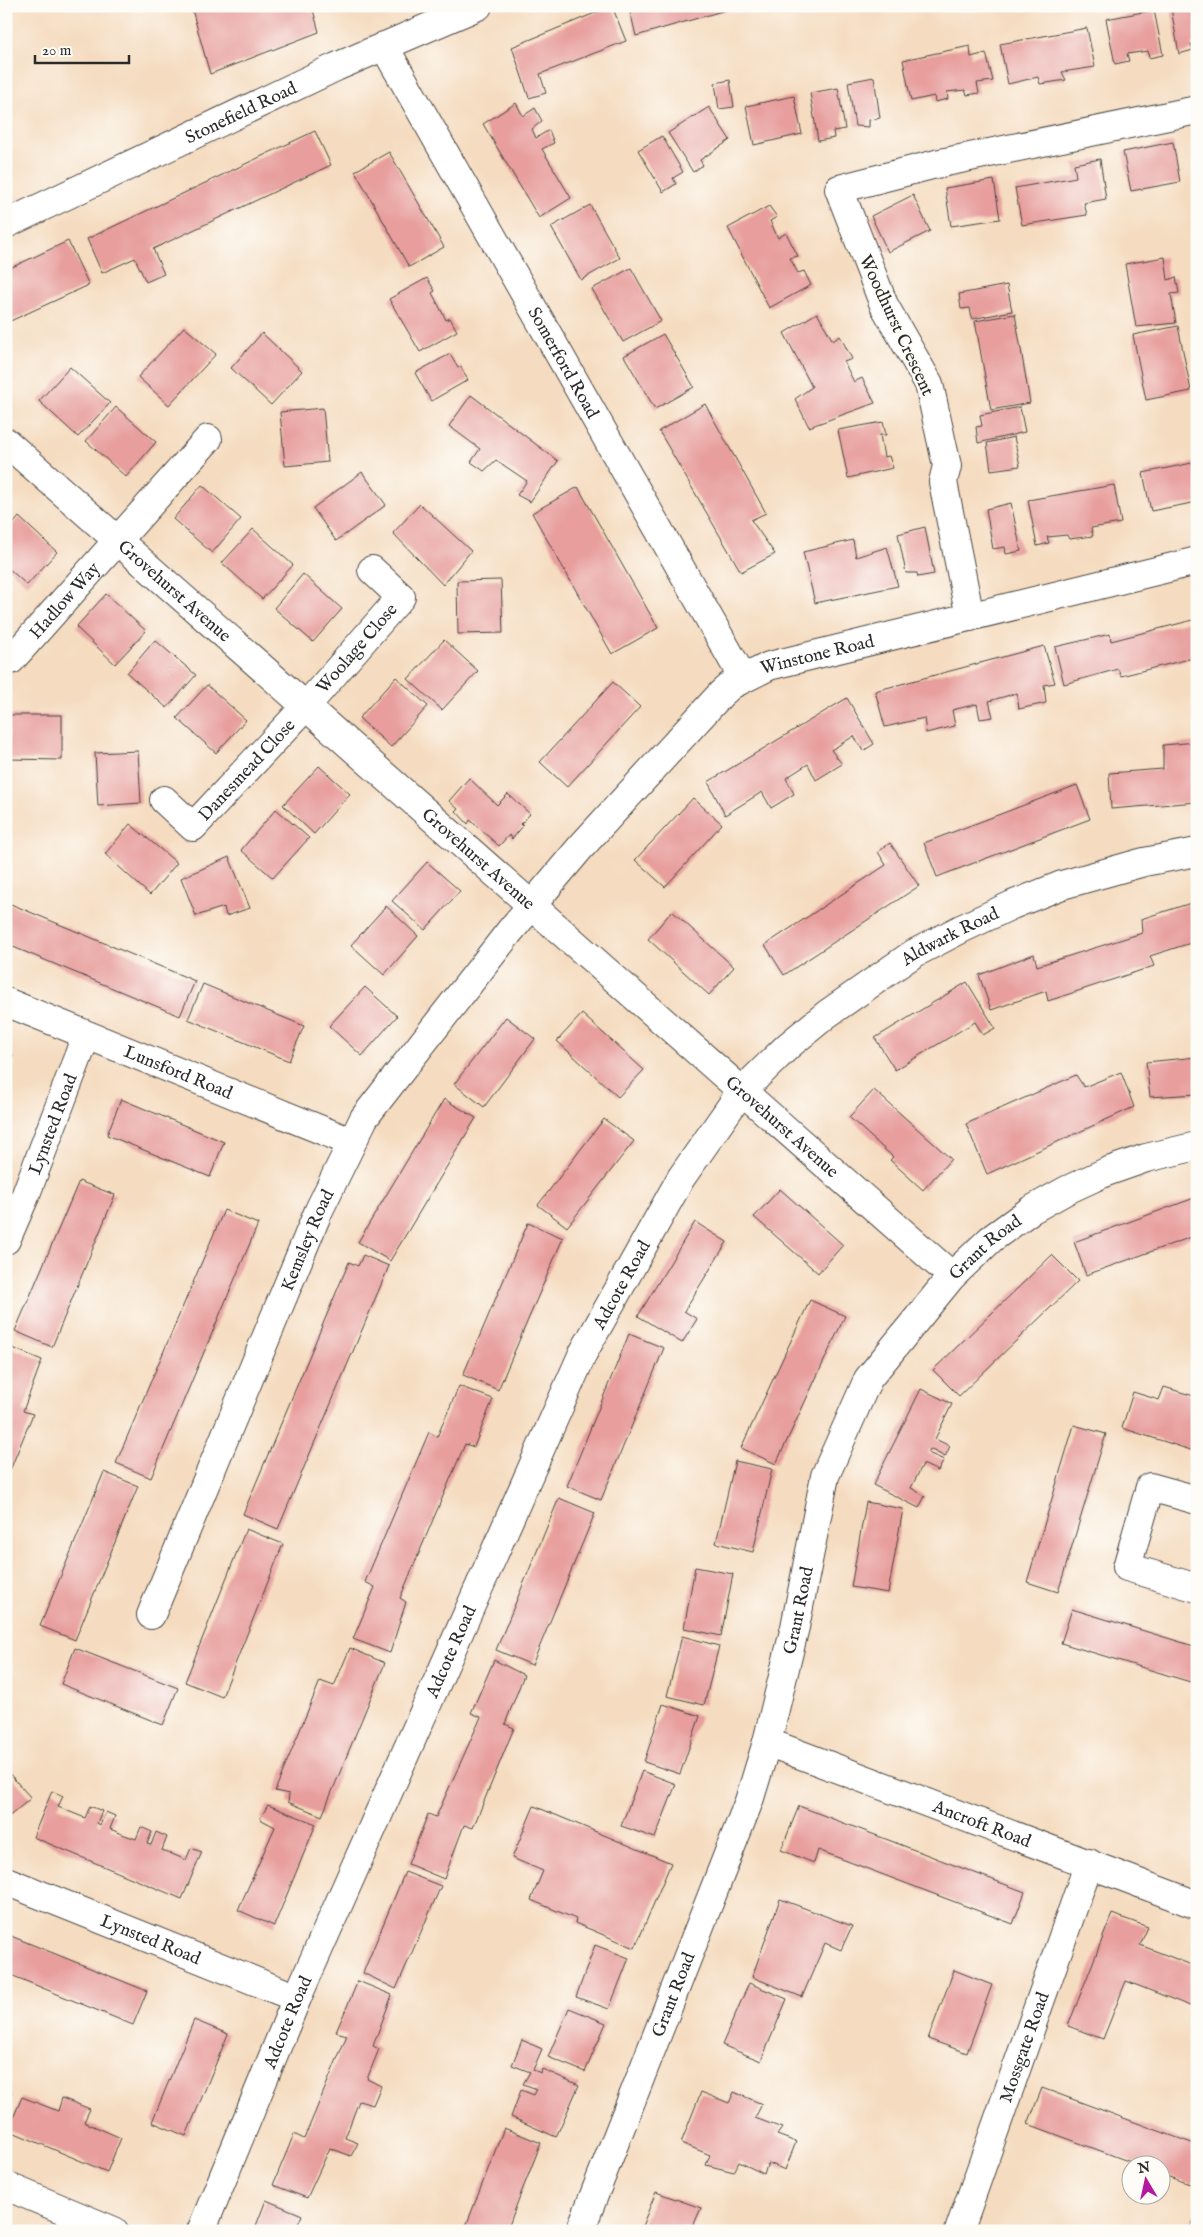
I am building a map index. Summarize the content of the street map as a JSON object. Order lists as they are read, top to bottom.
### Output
{
  "streets": {
    "street": [
      "Stonefield Road",
      "Woodhurst Crescent",
      "Somerford Road",
      "Grovehurst Avenue",
      "Hadlow Way",
      "Woolage Close",
      "Winstone Road",
      "Danesmead Close",
      "Aldwark Road",
      "Lunsford Road",
      "Lynsted Road",
      "Kemsley Road",
      "Grant Road",
      "Adcote Road",
      "Ancroft Road",
      "Mossgate Road"
    ]
  },
  "crossings": [
    ["Stonefield Road", "Somerford Road"],
    ["Woodhurst Crescent", "Winstone Road"],
    ["Somerford Road", "Winstone Road"],
    ["Grovehurst Avenue", "Hadlow Way"],
    ["Grovehurst Avenue", "Woolage Close"],
    ["Grovehurst Avenue", "Winstone Road"],
    ["Grovehurst Avenue", "Danesmead Close"],
    ["Grovehurst Avenue", "Aldwark Road"],
    ["Grovehurst Avenue", "Kemsley Road"],
    ["Grovehurst Avenue", "Grant Road"],
    ["Grovehurst Avenue", "Adcote Road"],
    ["Woolage Close", "Danesmead Close"],
    ["Winstone Road", "Kemsley Road"],
    ["Aldwark Road", "Adcote Road"],
    ["Lunsford Road", "Lynsted Road"],
    ["Lunsford Road", "Kemsley Road"],
    ["Lynsted Road", "Adcote Road"],
    ["Grant Road", "Ancroft Road"],
    ["Ancroft Road", "Mossgate Road"]
  ],
  "scale_bar": "20 m",
  "north": "top"
}
